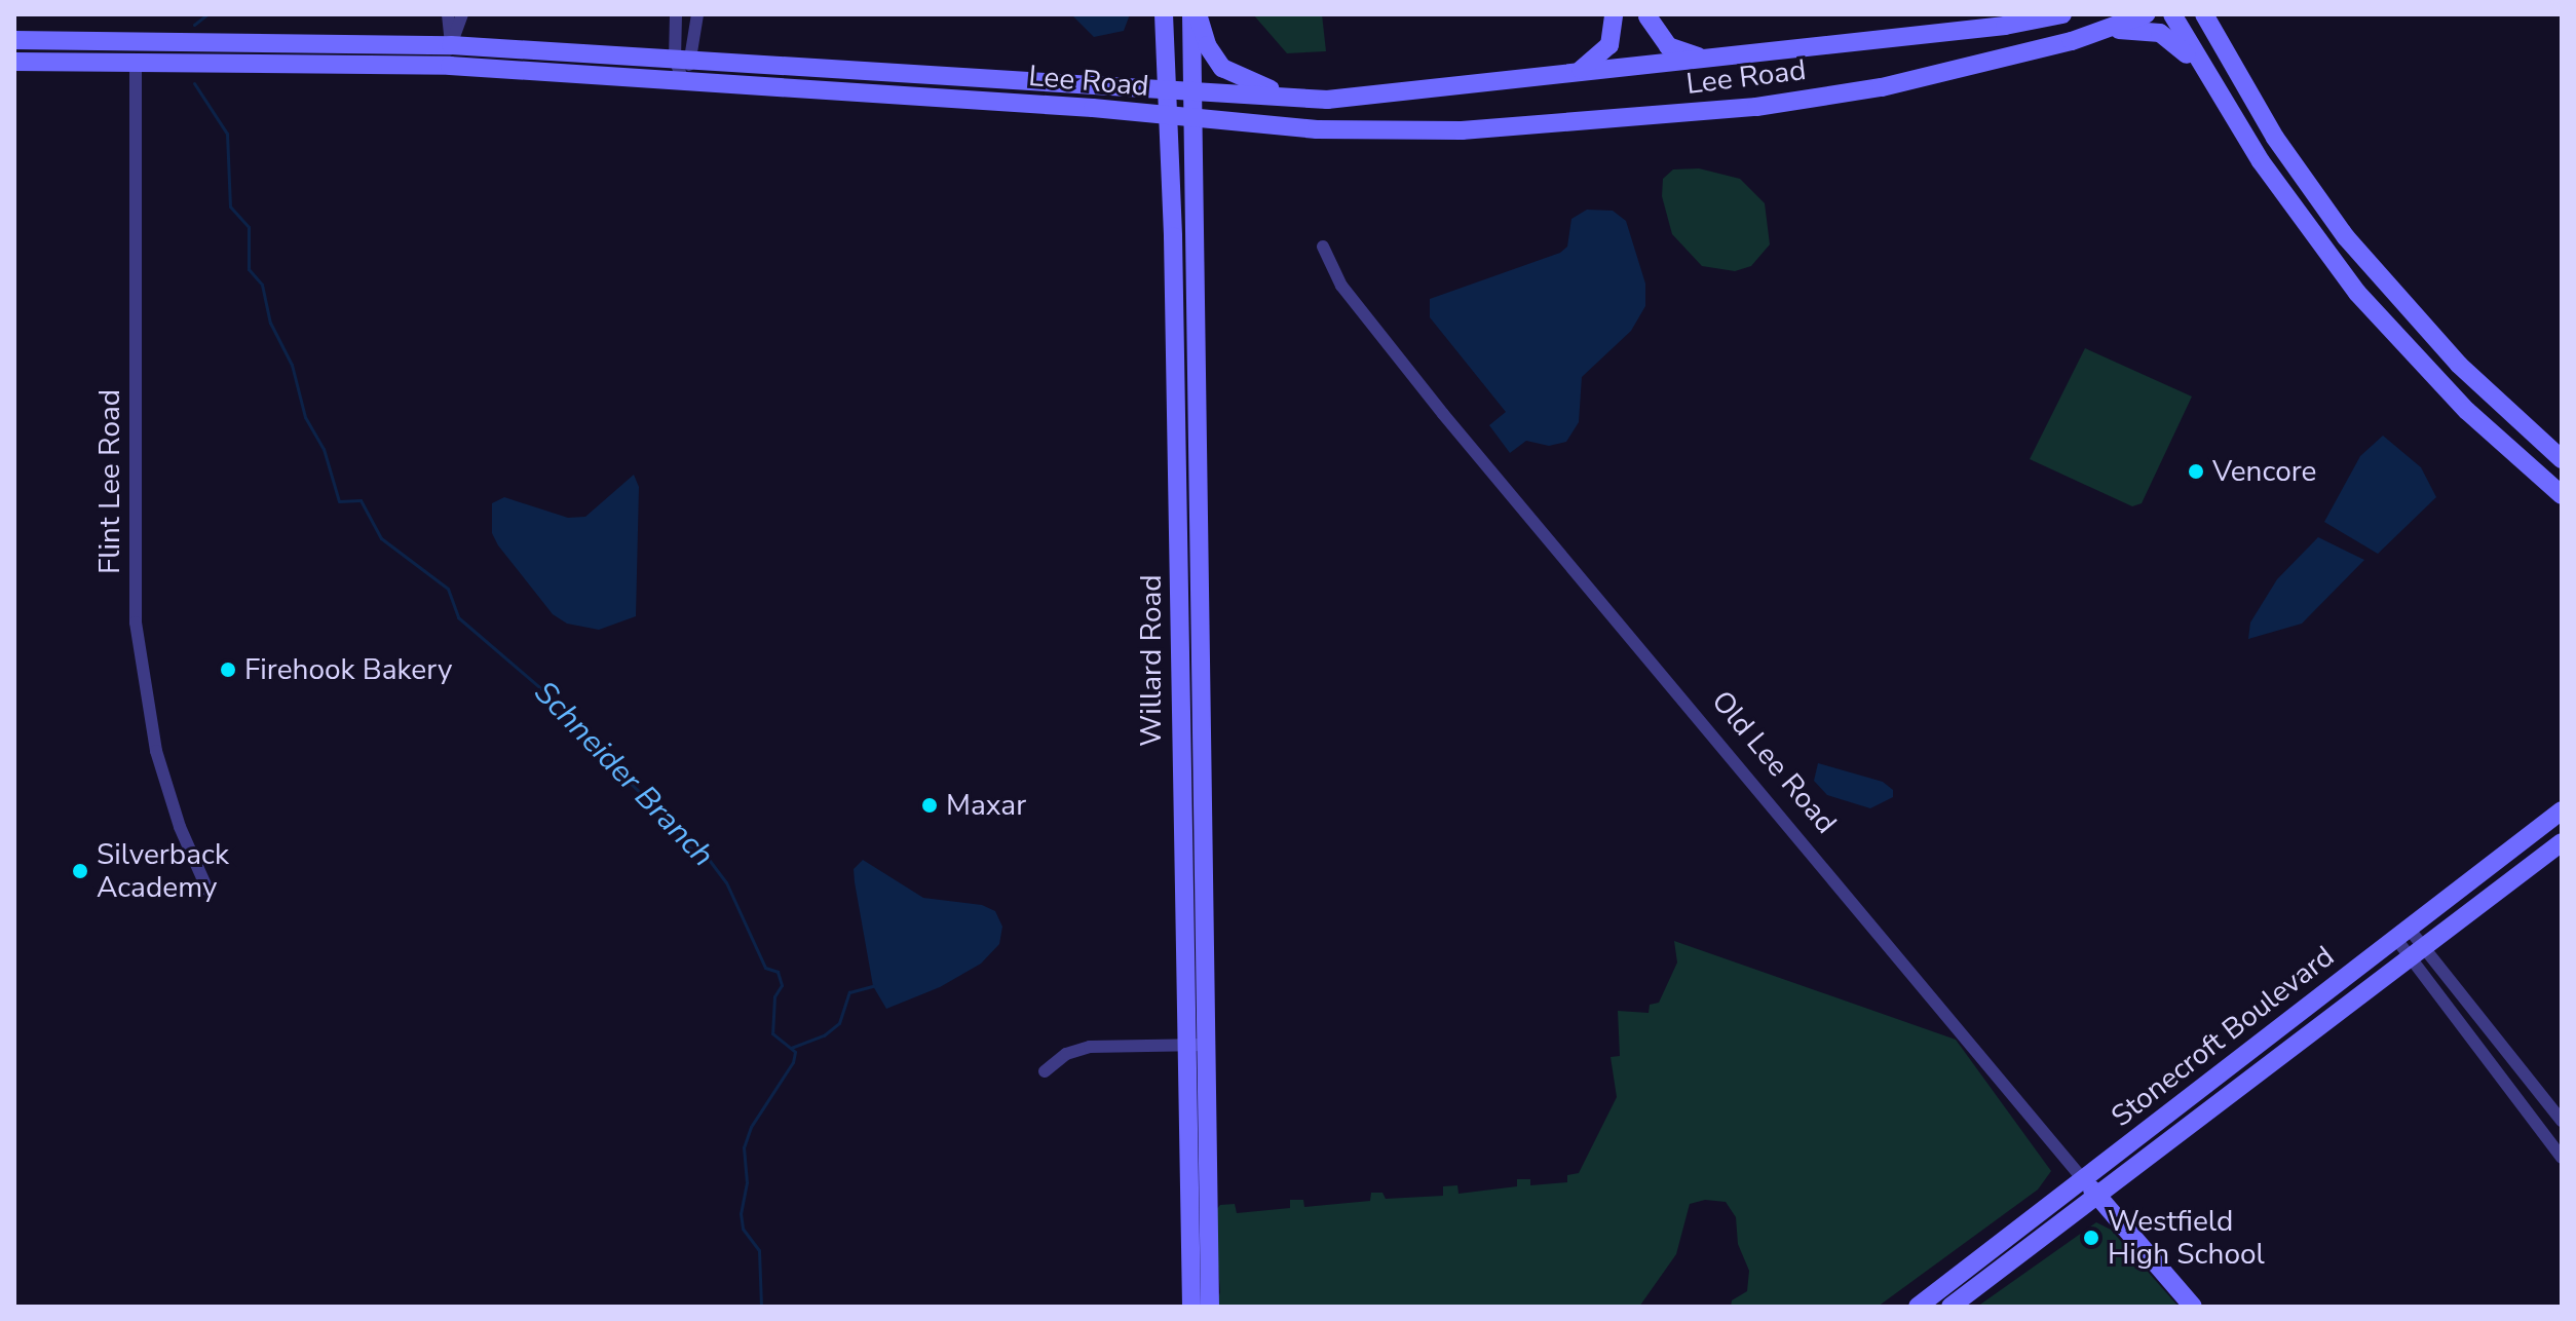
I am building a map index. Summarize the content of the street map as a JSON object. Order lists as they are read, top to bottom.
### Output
{
  "streets": {
    "street": [
      "Lee Road",
      "Flint Lee Road",
      "Willard Road",
      "Old Lee Road",
      "Stonecroft Boulevard"
    ]
  },
  "crossings": [
    ["Lee Road", "Flint Lee Road"],
    ["Lee Road", "Willard Road"],
    ["Old Lee Road", "Stonecroft Boulevard"]
  ],
  "water": ["Schneider Branch"],
  "places": [
    "Vencore",
    "Firehook Bakery",
    "Maxar",
    "Silverback Academy",
    "Westfield High School"
  ]
}
